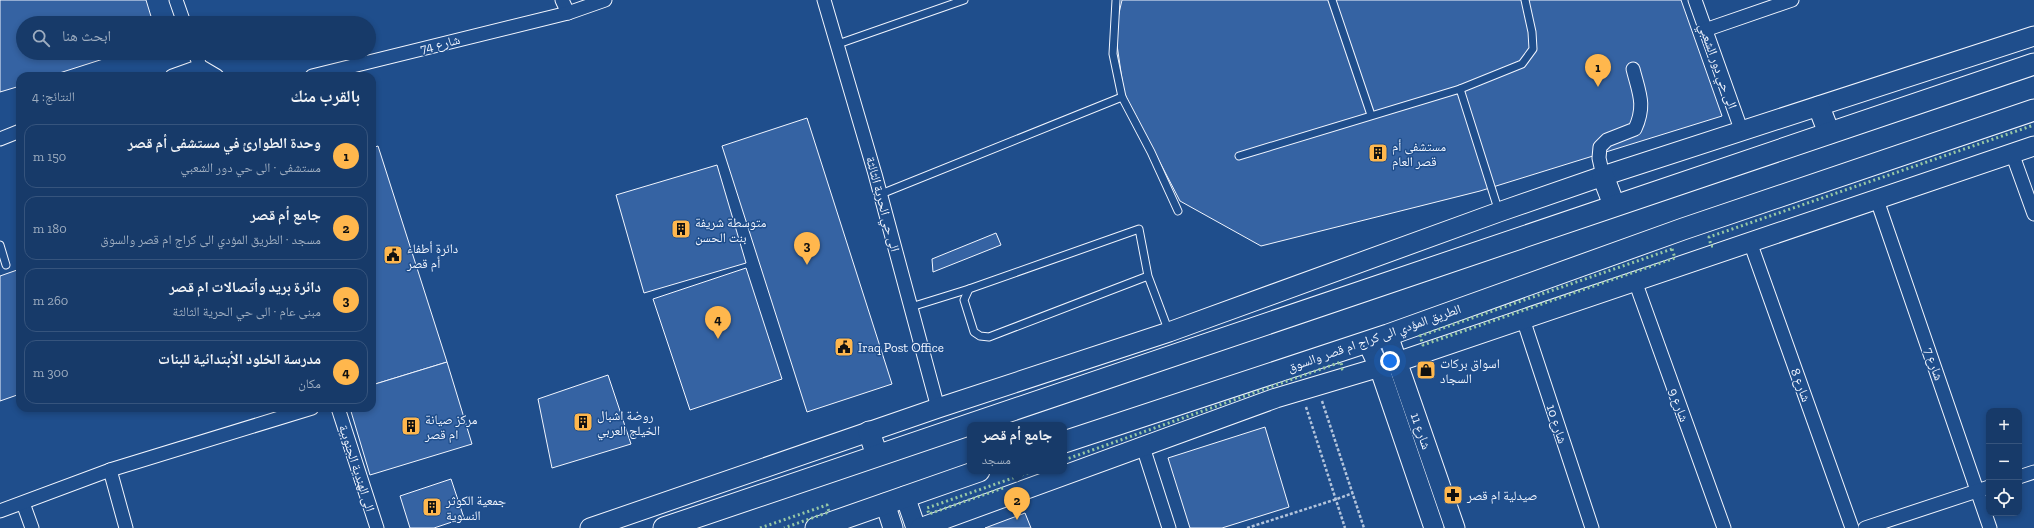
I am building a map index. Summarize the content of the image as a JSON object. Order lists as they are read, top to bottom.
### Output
{
  "streets": {
    "main road": ["الطريق المؤدي الى كراج ام قصر والسوق"],
    "street": [
      "شارع 74",
      "الى حي دور الشعبي",
      "الى حي الحرية الثالثة",
      "شارع 7",
      "شارع 8",
      "شارع 9",
      "شارع 10",
      "شارع 11",
      "الى الهندية الجنوبية"
    ]
  },
  "crossings": [
    ["الطريق المؤدي الى كراج ام قصر والسوق", "شارع 11"]
  ],
  "places": {
    "building": [
      "مستشفى أم قصر العام",
      "متوسطة شريفة بنت الحسن",
      "روضة اشبال الخيلج العربي",
      "مركز صيانة ام قصر",
      "جمعية الكوثر النسوية"
    ],
    "public building": ["دائرة أطفاء أم قصر", "Iraq Post Office"],
    "shop": ["اسواق بركات السجاد"],
    "pharmacy": ["صيدلية ام قصر"]
  },
  "page": {
    "search": "ابحث هنا",
    "pins": [
      "1",
      "3",
      "4",
      "2"
    ],
    "heading": ["بالقرب منك", "النتائج: 4"],
    "list": [
      {
        "mark": "1",
        "name": "وحدة الطوارئ في مستشفى أم قصر",
        "note": "مستشفى · الى حي دور الشعبي",
        "value": "150 m"
      },
      {
        "mark": "2",
        "name": "جامع أم قصر",
        "note": "مسجد · الطريق المؤدي الى كراج ام قصر والسوق",
        "value": "180 m"
      },
      {
        "mark": "3",
        "name": "دائرة بريد وأتصالات ام قصر",
        "note": "مبنى عام · الى حي الحرية الثالثة",
        "value": "260 m"
      },
      {
        "mark": "4",
        "name": "مدرسة الخلود الأبتدائية للبنات",
        "note": "مكان",
        "value": "300 m"
      }
    ],
    "map_buttons": ["+", "−"],
    "popup": ["جامع أم قصر", "مسجد"]
  }
}
